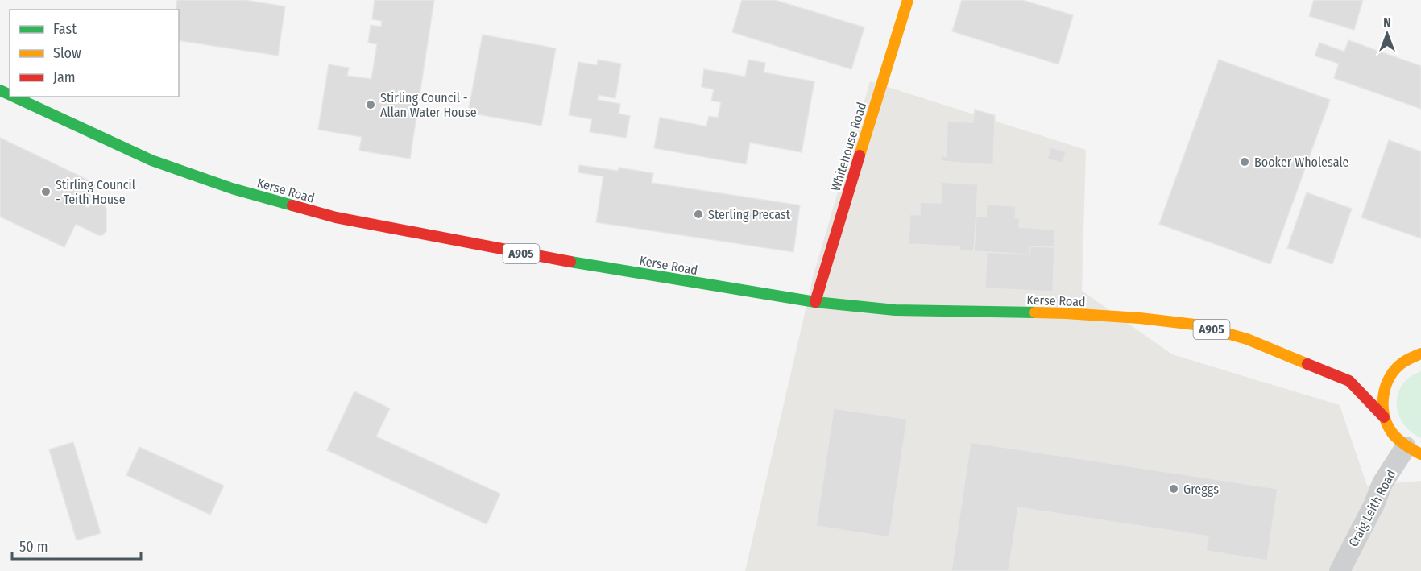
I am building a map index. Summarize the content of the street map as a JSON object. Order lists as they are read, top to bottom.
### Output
{
  "streets": {
    "main road": ["Whitehouse Road", "Kerse Road", "A905"],
    "street": ["Craig Leith Road"]
  },
  "crossings": [
    ["Whitehouse Road", "Kerse Road"],
    ["Kerse Road", "A905"],
    ["A905", "Craig Leith Road"]
  ],
  "places": [
    "Stirling Council - Allan Water House",
    "Booker Wholesale",
    "Stirling Council - Teith House",
    "Sterling Precast",
    "Greggs"
  ],
  "legend": ["Fast", "Slow", "Jam"],
  "scale_bar": "50 m",
  "north": "top"
}
